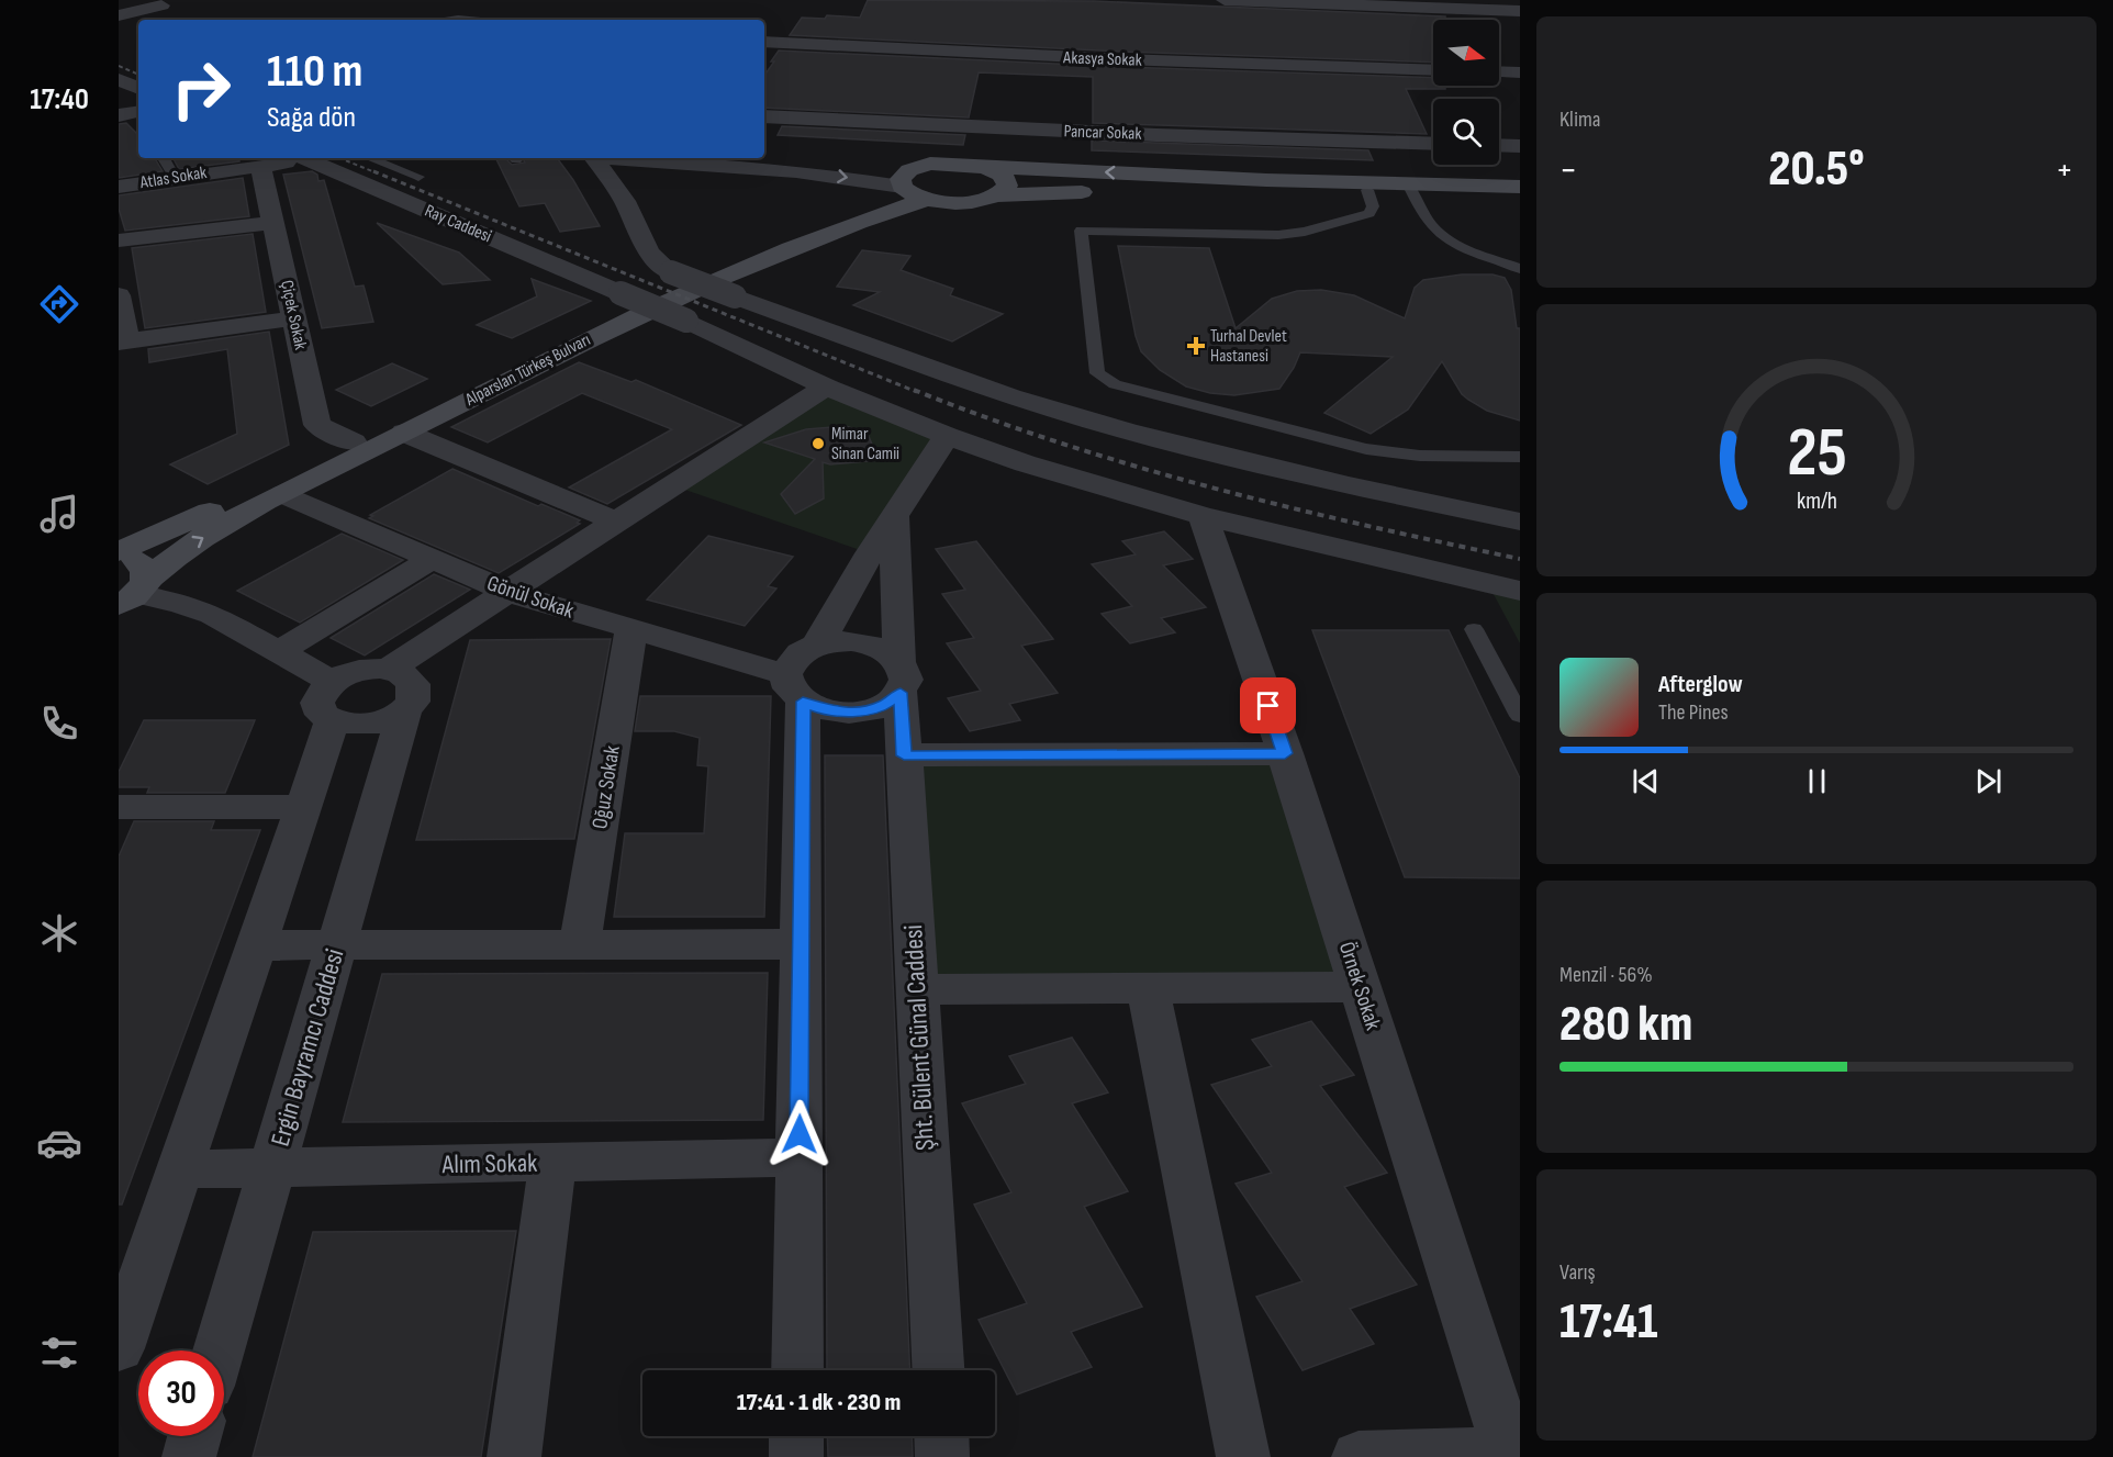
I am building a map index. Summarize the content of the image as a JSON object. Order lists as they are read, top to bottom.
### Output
{
  "streets": {
    "street": [
      "Akasya Sokak",
      "Pancar Sokak",
      "Atlas Sokak",
      "Ray Caddesi",
      "Çiçek Sokak",
      "Alparslan Türkeş Bulvarı",
      "Gönül Sokak",
      "Oğuz Sokak",
      "Örnek Sokak",
      "Şht. Bülent Günal Caddesi",
      "Ergin Bayramcı Caddesi",
      "Alım Sokak"
    ]
  },
  "crossings": [
    ["Atlas Sokak", "Çiçek Sokak"],
    ["Ray Caddesi", "Örnek Sokak"],
    ["Çiçek Sokak", "Alparslan Türkeş Bulvarı"],
    ["Alparslan Türkeş Bulvarı", "Gönül Sokak"],
    ["Gönül Sokak", "Oğuz Sokak"],
    ["Gönül Sokak", "Şht. Bülent Günal Caddesi"],
    ["Ergin Bayramcı Caddesi", "Alım Sokak"]
  ],
  "places": {
    "health": ["Turhal Devlet Hastanesi"],
    "other": ["Mimar Sinan Camii"]
  },
  "north": "right",
  "page": {
    "tabs": "17:40",
    "tile": [
      "Klima",
      ["Menzil · 56%", "280 km"],
      ["Varış", "17:41"]
    ],
    "turn": ["110 m", "Sağa dön"],
    "heat": ["−", "20.5°", "+"],
    "song": ["Afterglow", "The Pines"],
    "limit": "30",
    "trip": "17:41 · 1 dk · 230 m",
    "gauge": ["25", "km/h"]
  }
}
